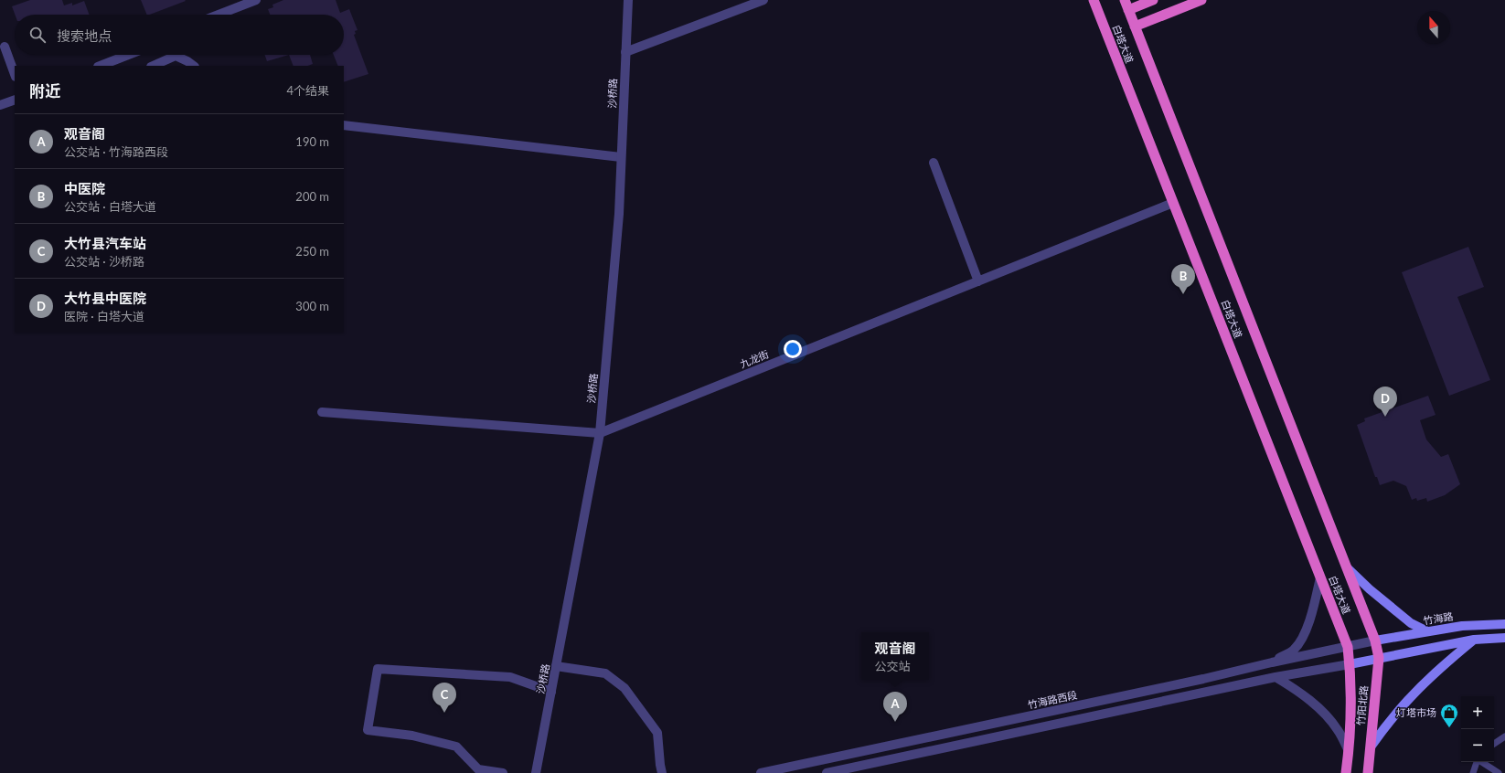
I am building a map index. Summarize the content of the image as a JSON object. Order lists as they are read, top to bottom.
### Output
{
  "streets": {
    "highway": ["白塔大道", "竹阳北路"],
    "main road": ["竹海路"],
    "street": ["沙桥路", "九龙街", "竹海路西段"]
  },
  "crossings": [
    ["白塔大道", "九龙街"],
    ["白塔大道", "竹海路"],
    ["白塔大道", "竹海路西段"],
    ["白塔大道", "竹阳北路"],
    ["沙桥路", "九龙街"],
    ["竹海路", "竹海路西段"],
    ["竹海路", "竹阳北路"],
    ["竹海路西段", "竹阳北路"]
  ],
  "places": {
    "shop": ["灯塔市场"]
  },
  "north": "top",
  "page": {
    "search": "搜索地点",
    "heading": ["附近", "4个结果"],
    "list": [
      {
        "mark": "A",
        "name": "观音阁",
        "note": "公交站 · 竹海路西段",
        "value": "190 m"
      },
      {
        "mark": "B",
        "name": "中医院",
        "note": "公交站 · 白塔大道",
        "value": "200 m"
      },
      {
        "mark": "C",
        "name": "大竹县汽车站",
        "note": "公交站 · 沙桥路",
        "value": "250 m"
      },
      {
        "mark": "D",
        "name": "大竹县中医院",
        "note": "医院 · 白塔大道",
        "value": "300 m"
      }
    ],
    "pins": [
      "B",
      "D",
      "C",
      "A"
    ],
    "popup": ["观音阁", "公交站"],
    "map_buttons": ["+", "−"]
  }
}
